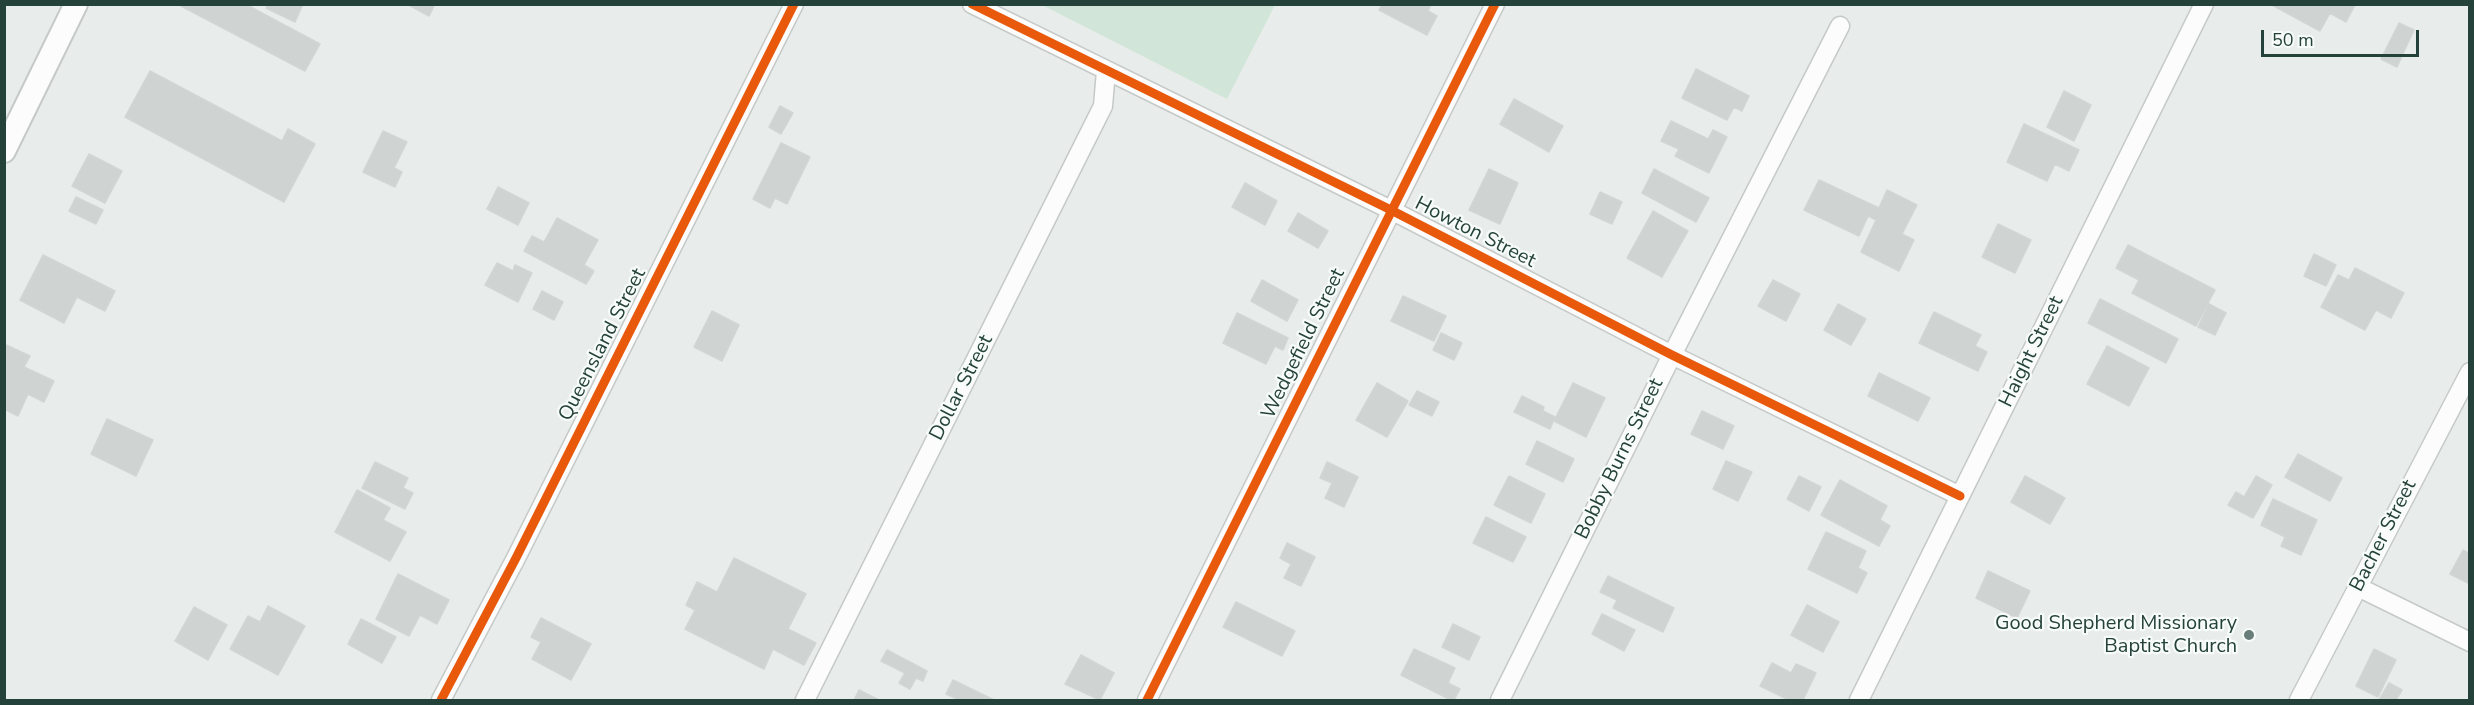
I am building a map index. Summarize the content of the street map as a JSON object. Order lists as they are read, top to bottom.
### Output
{
  "streets": {
    "street": [
      "Howton Street",
      "Wedgefield Street",
      "Queensland Street",
      "Haight Street",
      "Dollar Street",
      "Bobby Burns Street",
      "Bacher Street"
    ]
  },
  "crossings": [
    ["Howton Street", "Wedgefield Street"],
    ["Howton Street", "Haight Street"],
    ["Howton Street", "Dollar Street"],
    ["Howton Street", "Bobby Burns Street"]
  ],
  "places": ["Good Shepherd Missionary Baptist Church"],
  "scale_bar": "50 m"
}
